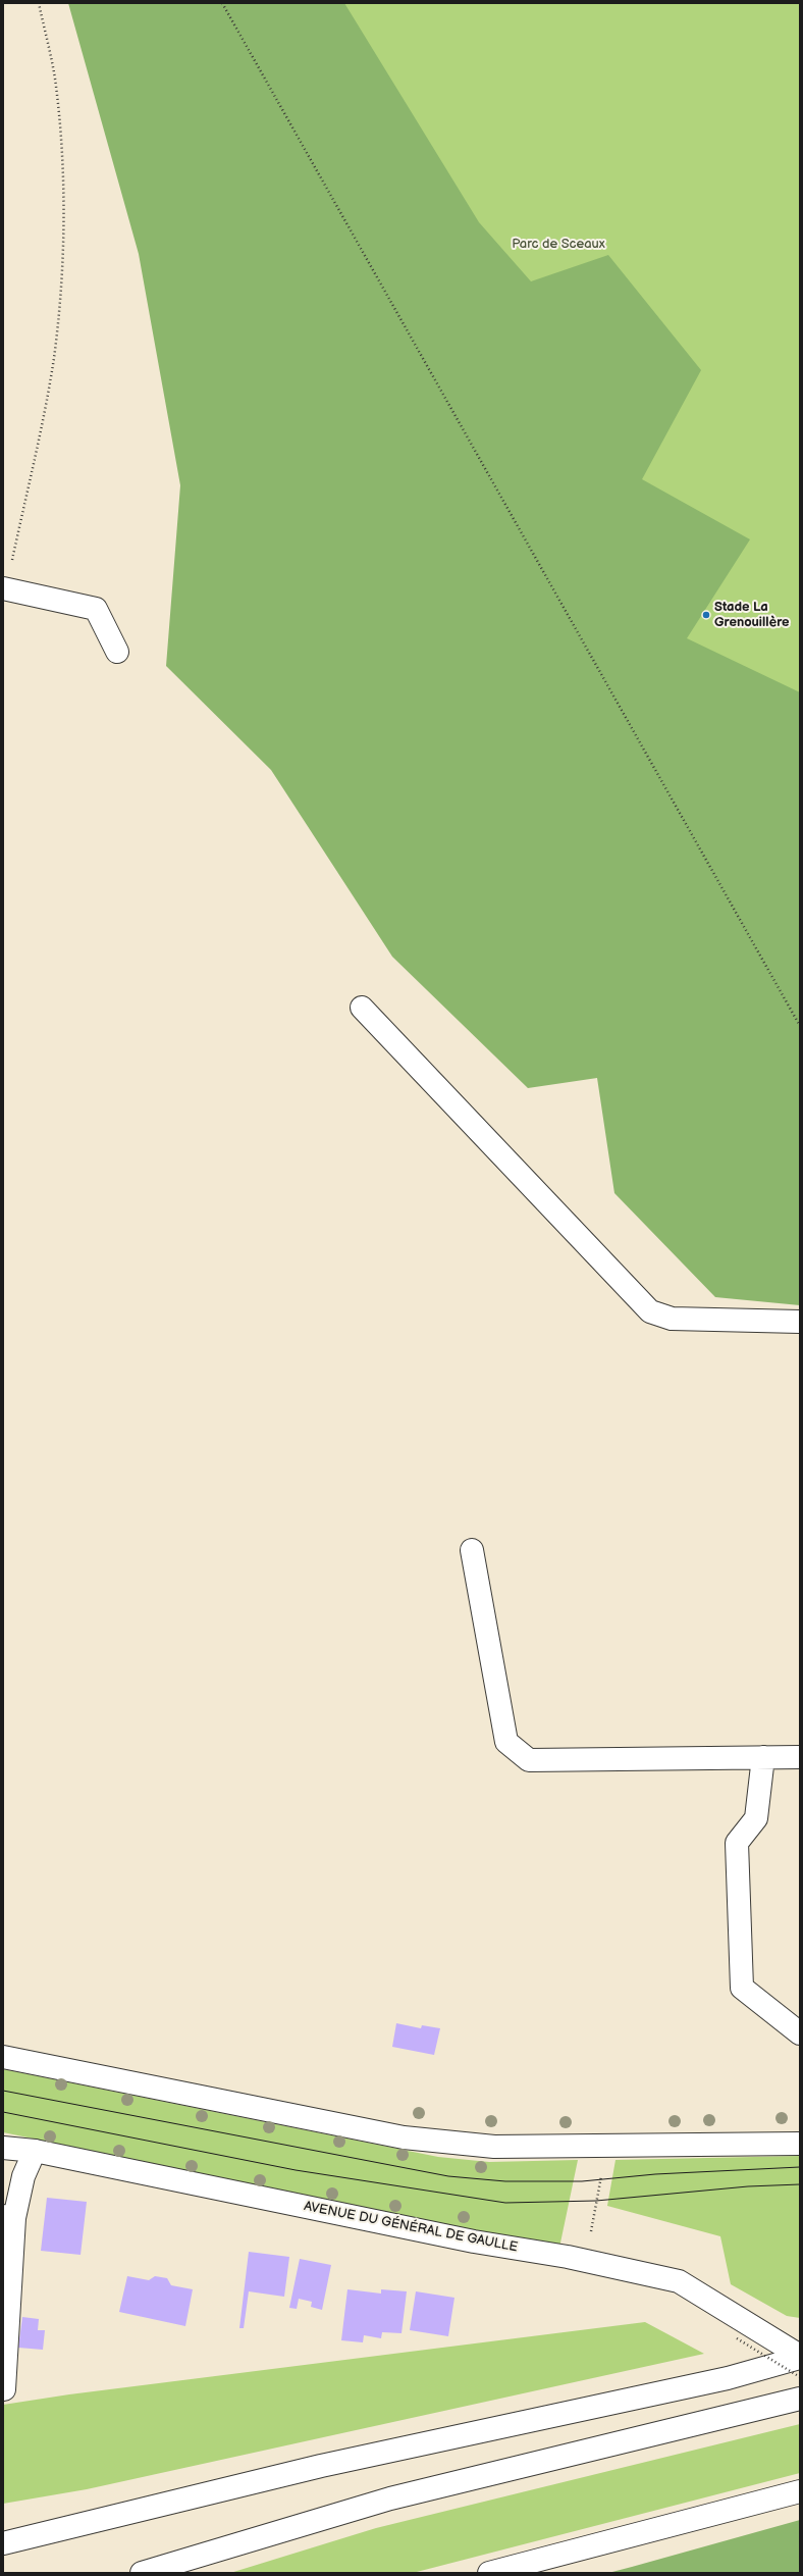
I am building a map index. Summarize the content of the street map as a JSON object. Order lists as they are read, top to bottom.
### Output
{
  "streets": {
    "main road": ["AVENUE DU GÉNÉRAL DE GAULLE"]
  },
  "parks": ["Parc de Sceaux"],
  "places": ["Stade La Grenouillère"]
}
